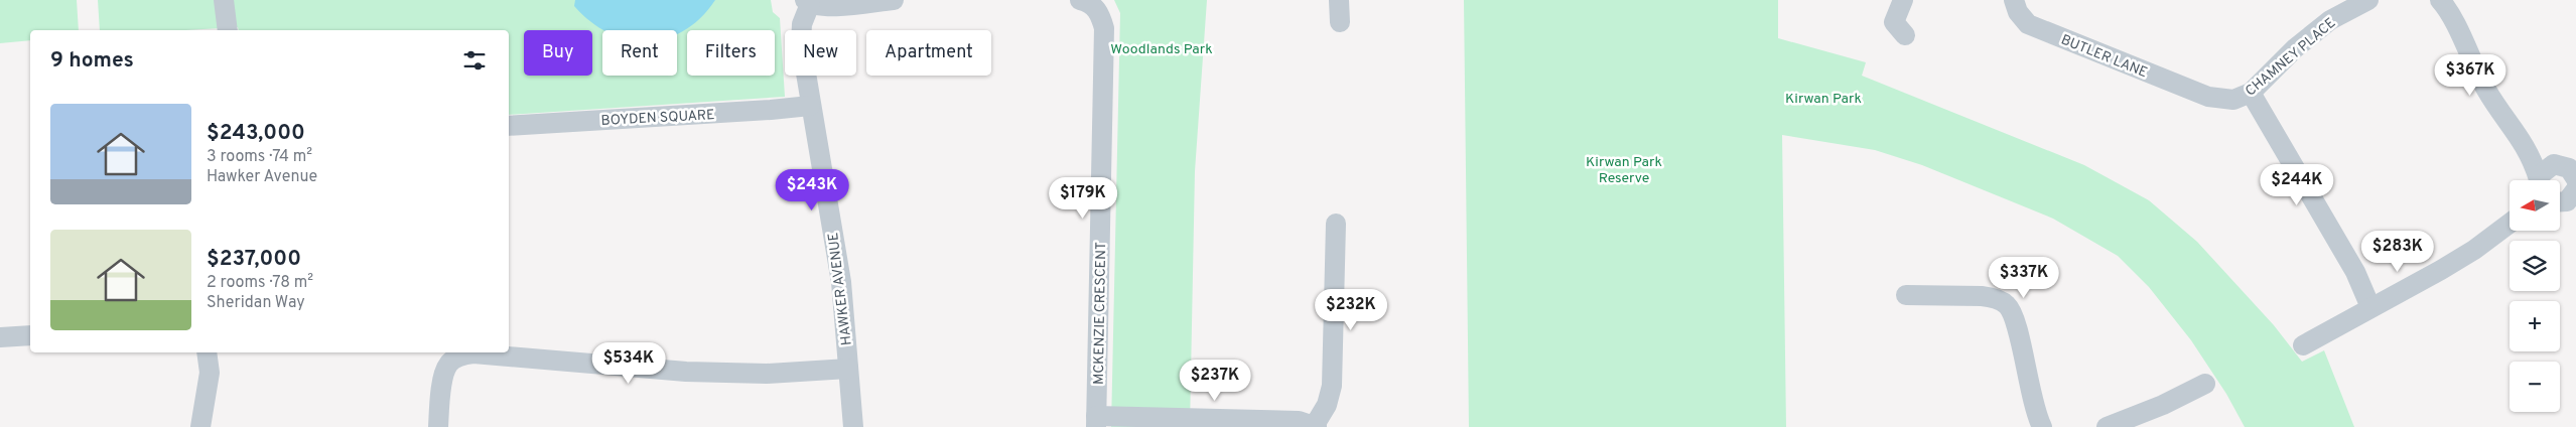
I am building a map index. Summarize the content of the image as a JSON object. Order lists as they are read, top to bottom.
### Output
{
  "streets": {
    "street": [
      "BUTLER LANE",
      "CHAMNEY PLACE",
      "BOYDEN SQUARE",
      "HAWKER AVENUE",
      "MCKENZIE CRESCENT"
    ]
  },
  "crossings": [
    ["BUTLER LANE", "CHAMNEY PLACE"],
    ["BOYDEN SQUARE", "HAWKER AVENUE"]
  ],
  "parks": ["Woodlands Park", "Kirwan Park", "Kirwan Park Reserve"],
  "north": "left",
  "page": {
    "chip": [
      "Buy",
      "Rent",
      "Filters",
      "New",
      "Apartment"
    ],
    "heading": "9 homes",
    "price": [
      "$367K",
      "$244K",
      "$243K",
      "$179K",
      "$283K",
      "$337K",
      "$232K",
      "$534K",
      "$237K"
    ],
    "list": [
      {
        "name": "$243,000",
        "note": "3 rooms · 74 m² · Hawker Avenue"
      },
      {
        "name": "$237,000",
        "note": "2 rooms · 78 m² · Sheridan Way"
      }
    ],
    "map_buttons": ["+", "−"]
  }
}
